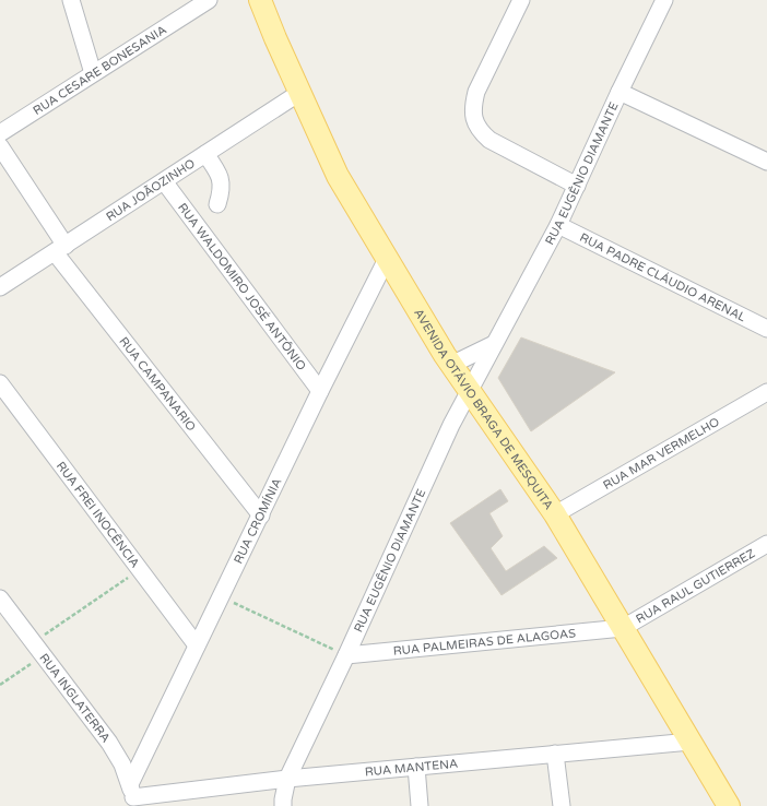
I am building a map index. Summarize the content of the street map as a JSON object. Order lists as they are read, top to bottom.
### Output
{
  "streets": {
    "main road": ["AVENIDA OTÁVIO BRAGA DE MESQUITA"],
    "street": [
      "RUA CESARE BONESANIA",
      "RUA EUGÊNIO DIAMANTE",
      "RUA JOÃOZINHO",
      "RUA PADRE CLÁUDIO ARENAL",
      "RUA WALDOMIRO JOSÉ ANTÔNIO",
      "RUA CAMPANARIO",
      "RUA MAR VERMELHO",
      "RUA FREI INOCÊNCIA",
      "RUA CROMÍNIA",
      "RUA RAUL GUTIERREZ",
      "RUA PALMEIRAS DE ALAGOAS",
      "RUA INGLATERRA",
      "RUA MANTENA"
    ]
  },
  "crossings": [
    ["RUA EUGÊNIO DIAMANTE", "RUA PADRE CLÁUDIO ARENAL"],
    ["RUA EUGÊNIO DIAMANTE", "AVENIDA OTÁVIO BRAGA DE MESQUITA"],
    ["RUA EUGÊNIO DIAMANTE", "RUA PALMEIRAS DE ALAGOAS"],
    ["RUA EUGÊNIO DIAMANTE", "RUA MANTENA"],
    ["RUA JOÃOZINHO", "RUA WALDOMIRO JOSÉ ANTÔNIO"],
    ["RUA JOÃOZINHO", "RUA CAMPANARIO"],
    ["RUA JOÃOZINHO", "AVENIDA OTÁVIO BRAGA DE MESQUITA"],
    ["RUA WALDOMIRO JOSÉ ANTÔNIO", "RUA CROMÍNIA"],
    ["RUA CAMPANARIO", "RUA CROMÍNIA"],
    ["AVENIDA OTÁVIO BRAGA DE MESQUITA", "RUA MAR VERMELHO"],
    ["AVENIDA OTÁVIO BRAGA DE MESQUITA", "RUA CROMÍNIA"],
    ["AVENIDA OTÁVIO BRAGA DE MESQUITA", "RUA RAUL GUTIERREZ"],
    ["AVENIDA OTÁVIO BRAGA DE MESQUITA", "RUA PALMEIRAS DE ALAGOAS"],
    ["AVENIDA OTÁVIO BRAGA DE MESQUITA", "RUA MANTENA"],
    ["RUA FREI INOCÊNCIA", "RUA CROMÍNIA"],
    ["RUA CROMÍNIA", "RUA INGLATERRA"],
    ["RUA CROMÍNIA", "RUA MANTENA"],
    ["RUA RAUL GUTIERREZ", "RUA PALMEIRAS DE ALAGOAS"],
    ["RUA INGLATERRA", "RUA MANTENA"]
  ]
}
